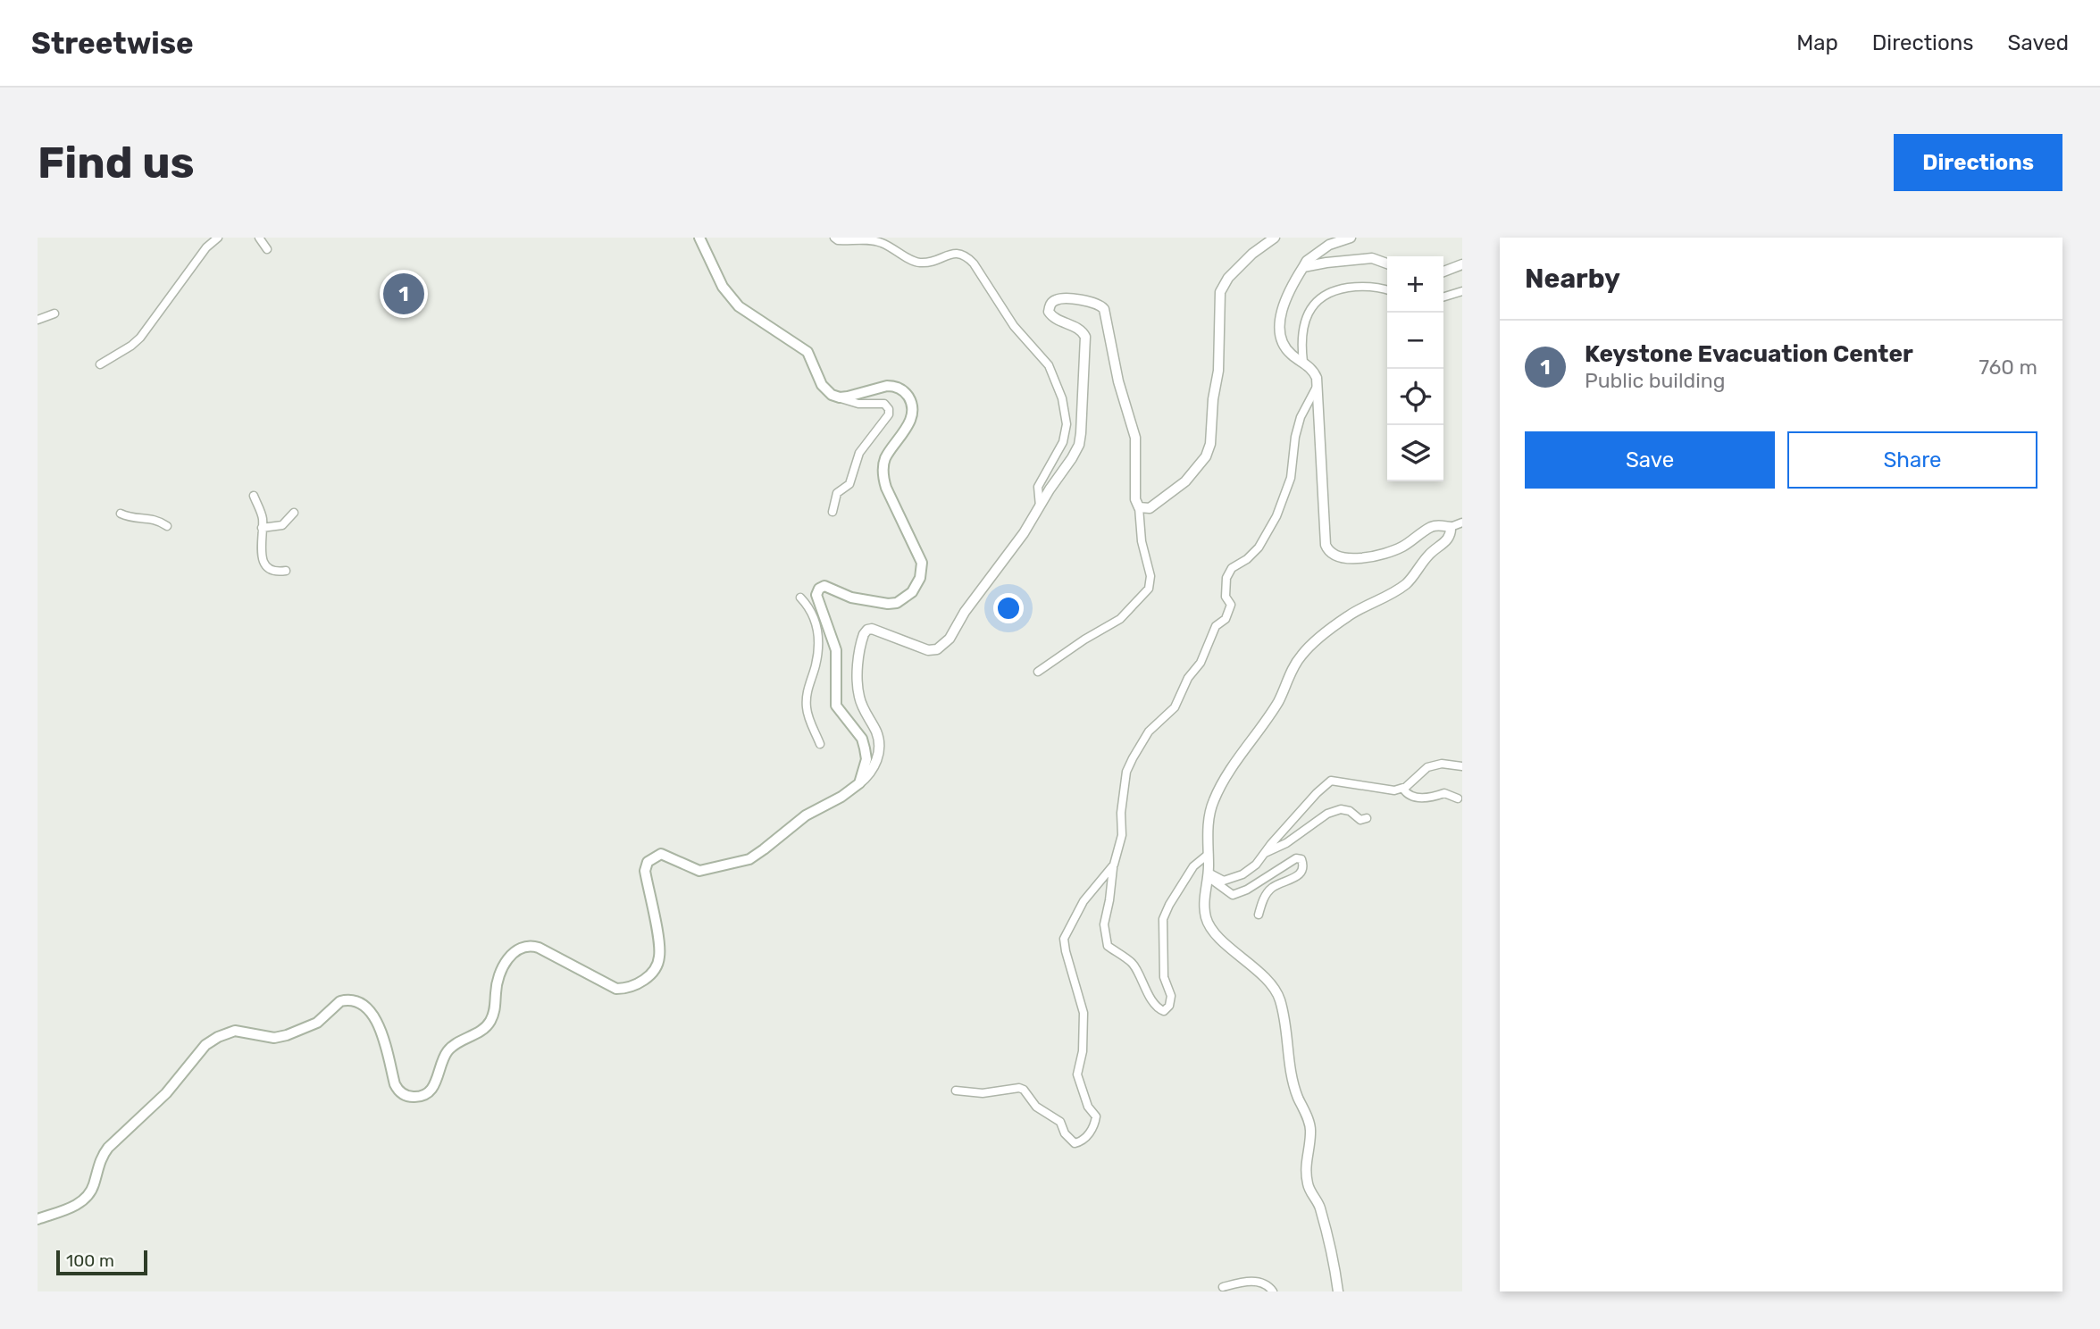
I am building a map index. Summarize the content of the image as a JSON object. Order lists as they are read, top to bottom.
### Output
{
  "scale_bar": "100 m",
  "page": {
    "header": "Streetwise",
    "nav": ["Map", "Directions", "Saved"],
    "buttons": [
      "Directions",
      ["Save", "Share"]
    ],
    "title": "Find us",
    "heading": "Nearby",
    "map_buttons": ["+", "−"],
    "pins": "1",
    "list": [
      {
        "mark": "1",
        "name": "Keystone Evacuation Center",
        "note": "Public building",
        "value": "760 m"
      }
    ],
    "scale": "100 m"
  }
}
